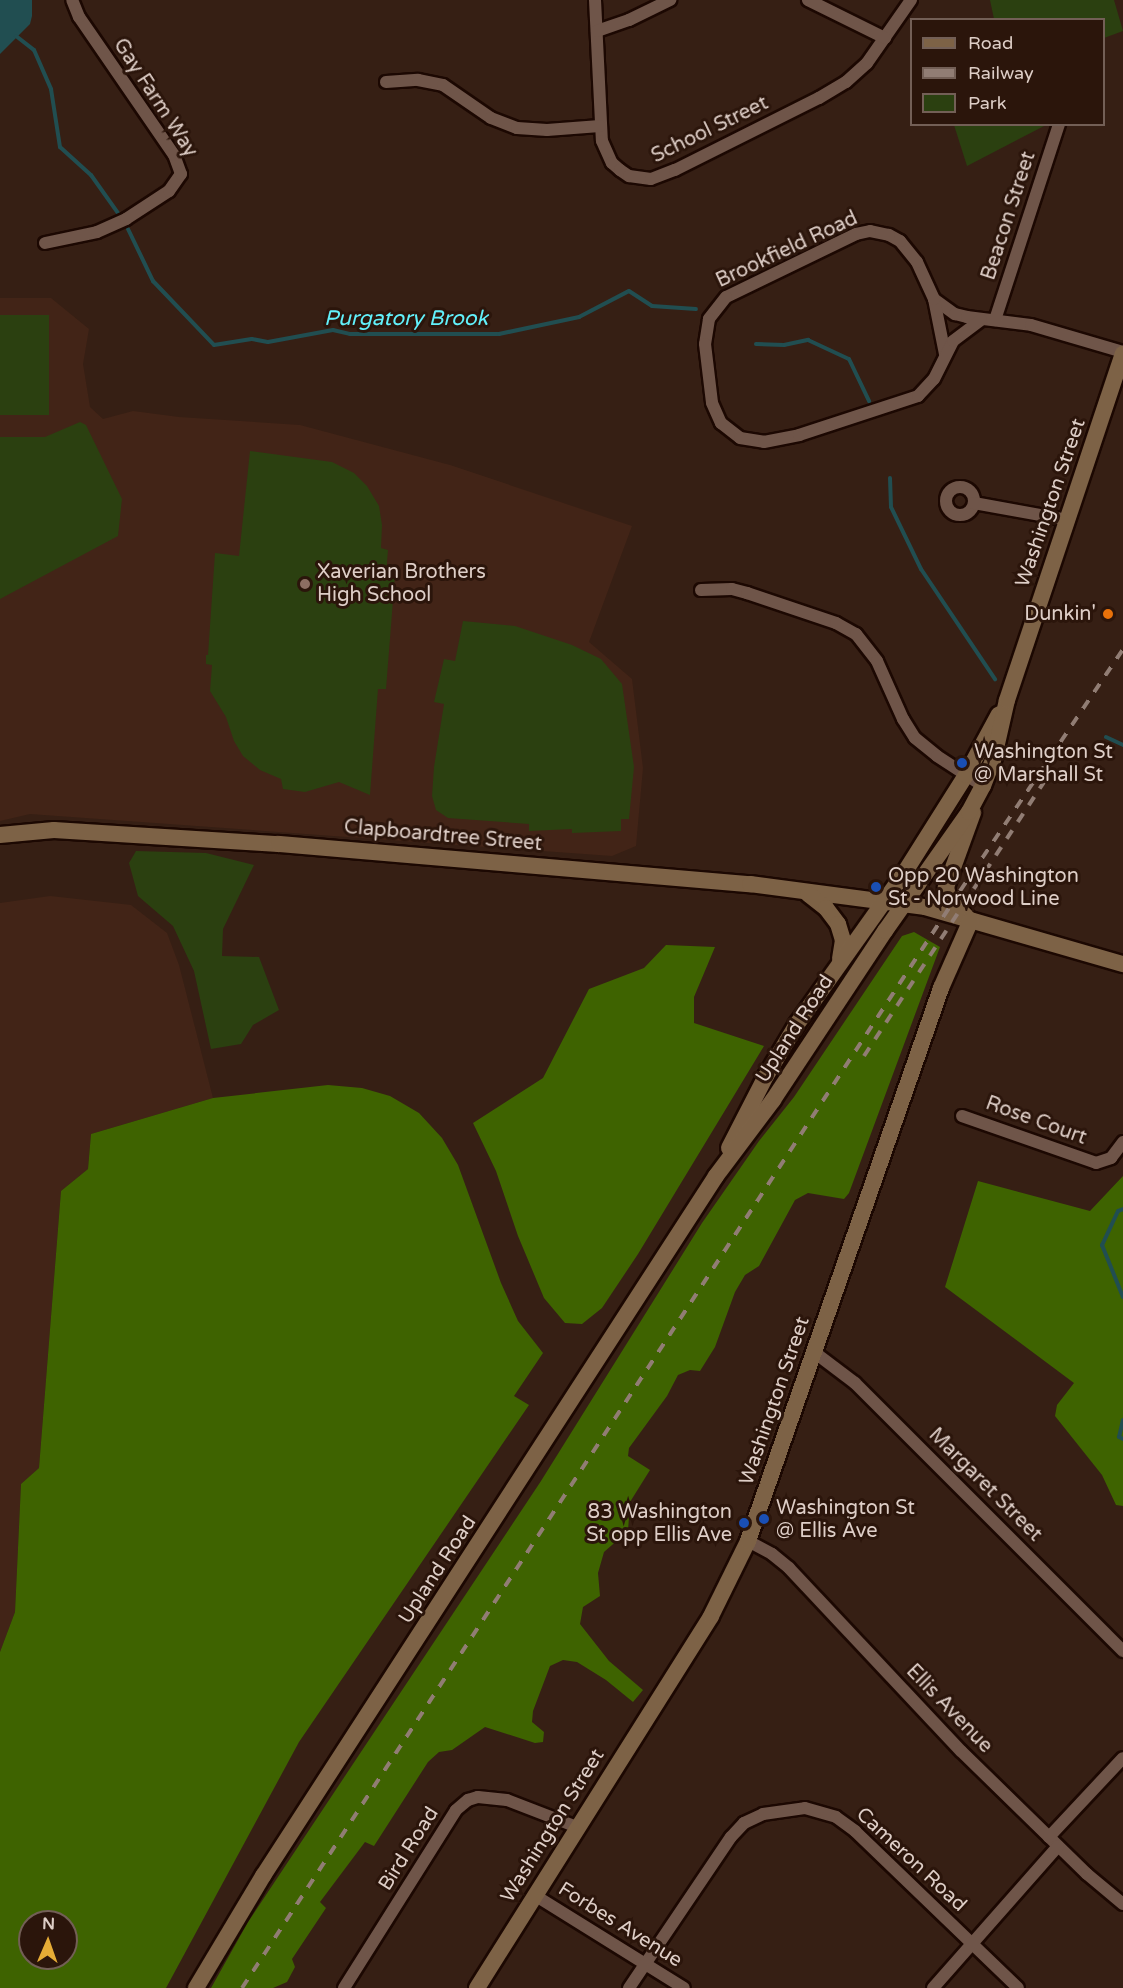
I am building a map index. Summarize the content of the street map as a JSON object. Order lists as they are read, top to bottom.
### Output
{
  "streets": {
    "main road": ["Washington Street", "Clapboardtree Street", "Upland Road"],
    "street": [
      "Gay Farm Way",
      "School Street",
      "Beacon Street",
      "Brookfield Road",
      "Rose Court",
      "Margaret Street",
      "Ellis Avenue",
      "Bird Road",
      "Cameron Road",
      "Forbes Avenue"
    ]
  },
  "crossings": [
    ["Washington Street", "Clapboardtree Street"],
    ["Washington Street", "Upland Road"],
    ["Washington Street", "Margaret Street"],
    ["Washington Street", "Ellis Avenue"],
    ["Washington Street", "Bird Road"],
    ["Washington Street", "Forbes Avenue"],
    ["Clapboardtree Street", "Upland Road"],
    ["Cameron Road", "Forbes Avenue"]
  ],
  "water": ["Purgatory Brook"],
  "places": [
    "Xaverian Brothers High School",
    "Dunkin'",
    "Washington St @ Marshall St",
    "Opp 20 Washington St - Norwood Line",
    "Washington St @ Ellis Ave",
    "83 Washington St opp Ellis Ave"
  ],
  "legend": ["Road", "Railway", "Park"],
  "north": "top"
}
